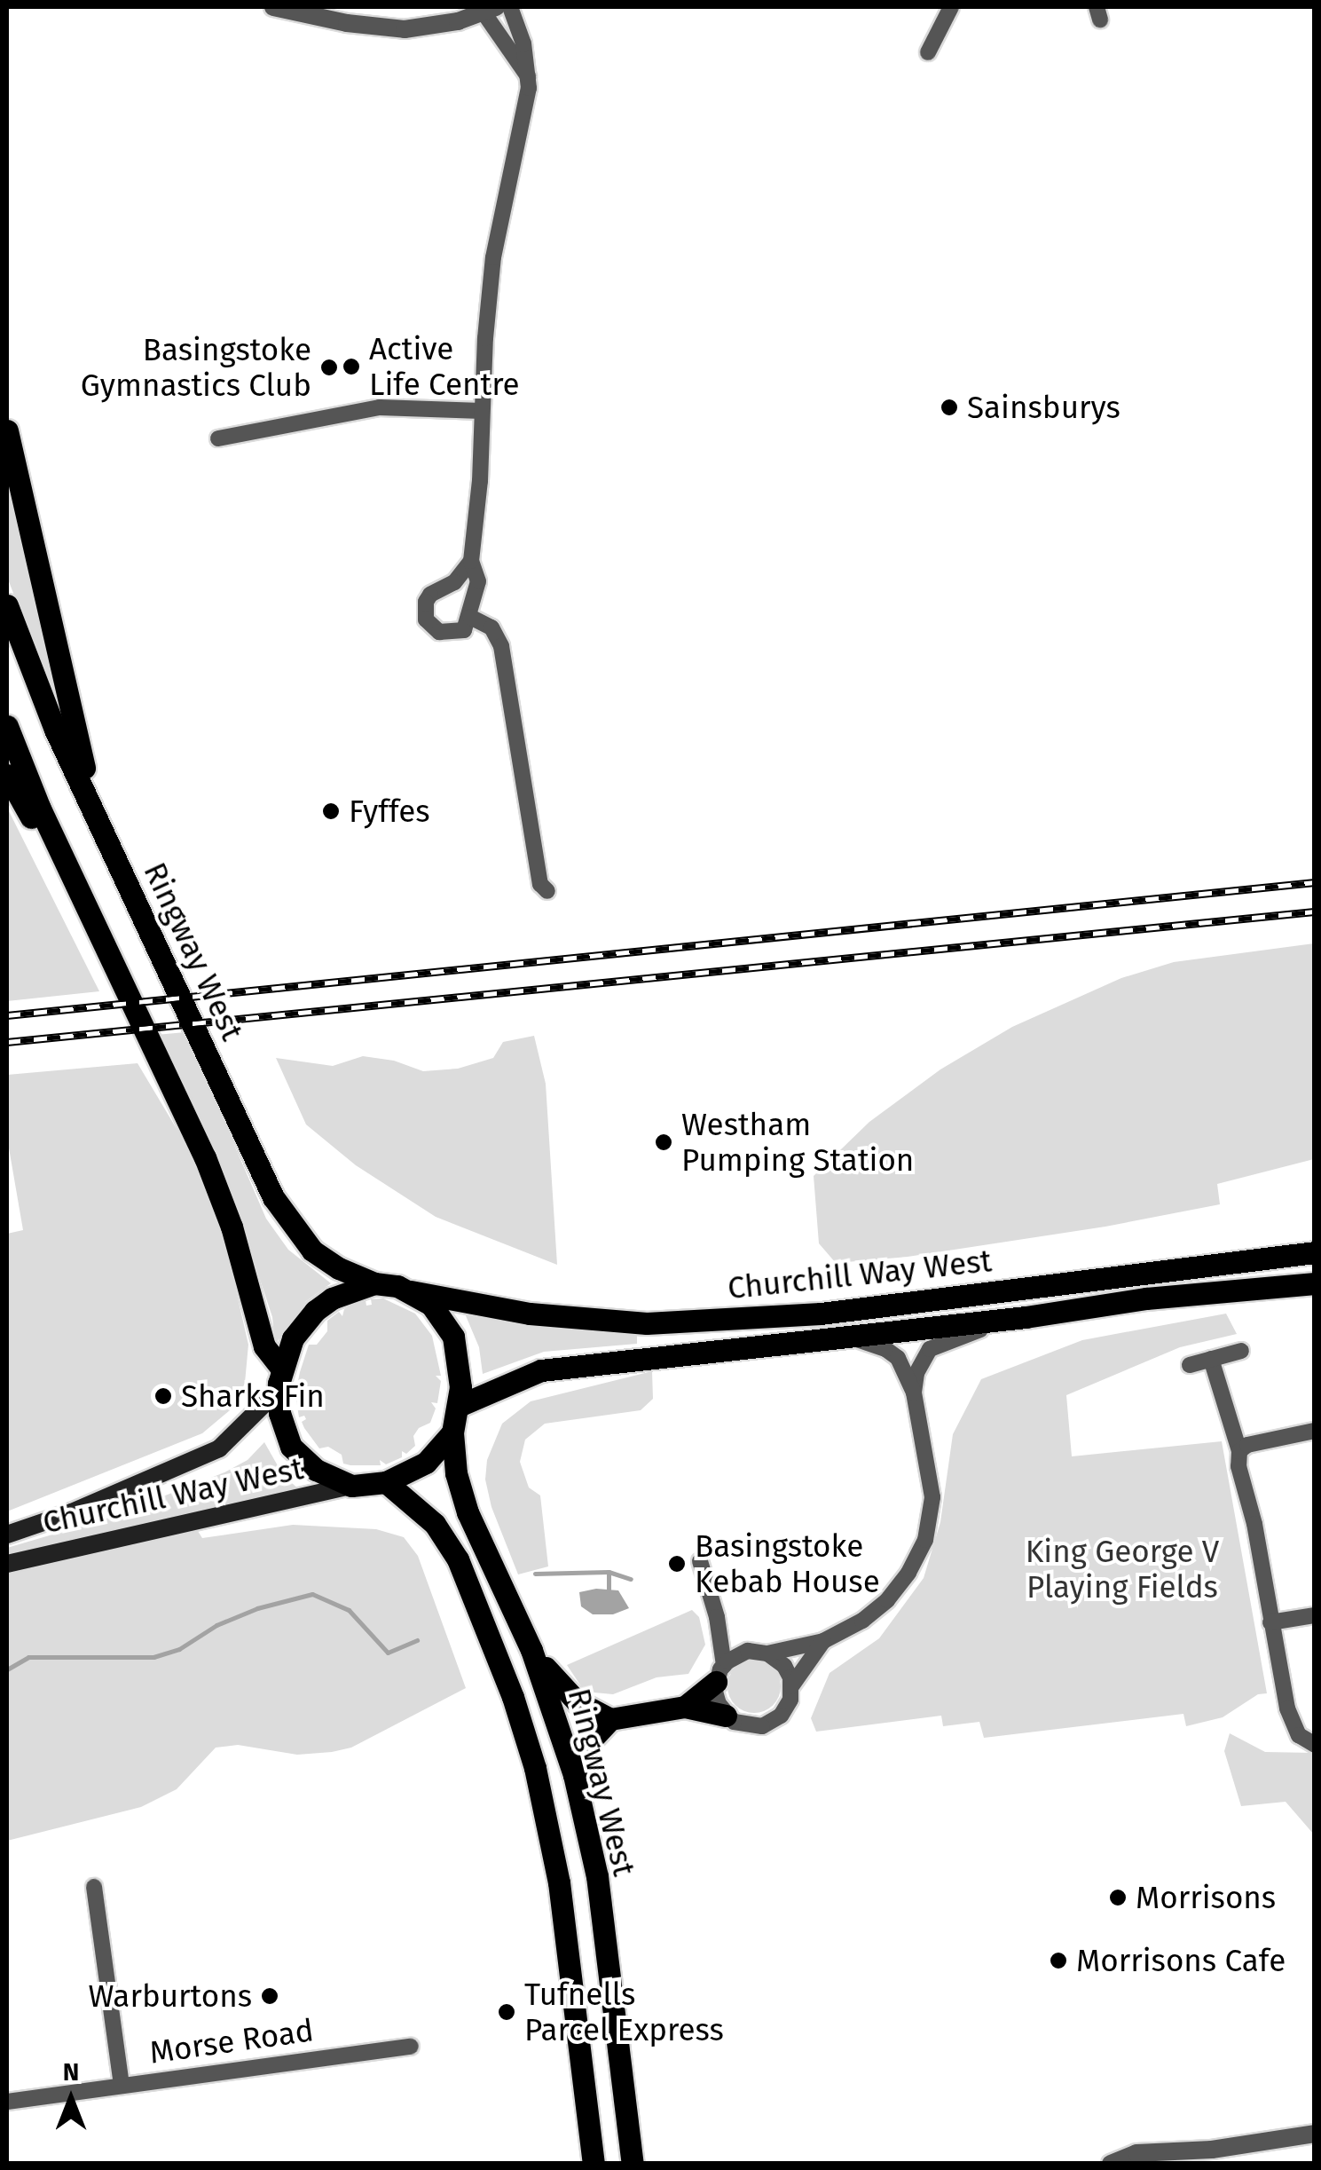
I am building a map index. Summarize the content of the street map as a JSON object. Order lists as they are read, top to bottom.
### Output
{
  "streets": {
    "main road": ["Ringway West", "Churchill Way West"],
    "street": ["Morse Road"]
  },
  "crossings": [
    ["Ringway West", "Churchill Way West"]
  ],
  "parks": ["King George V Playing Fields"],
  "places": [
    "Active Life Centre",
    "Basingstoke Gymnastics Club",
    "Sainsburys",
    "Fyffes",
    "Westham Pumping Station",
    "Sharks Fin",
    "Basingstoke Kebab House",
    "Morrisons",
    "Morrisons Cafe",
    "Warburtons",
    "Tufnells Parcel Express"
  ],
  "north": "top"
}
